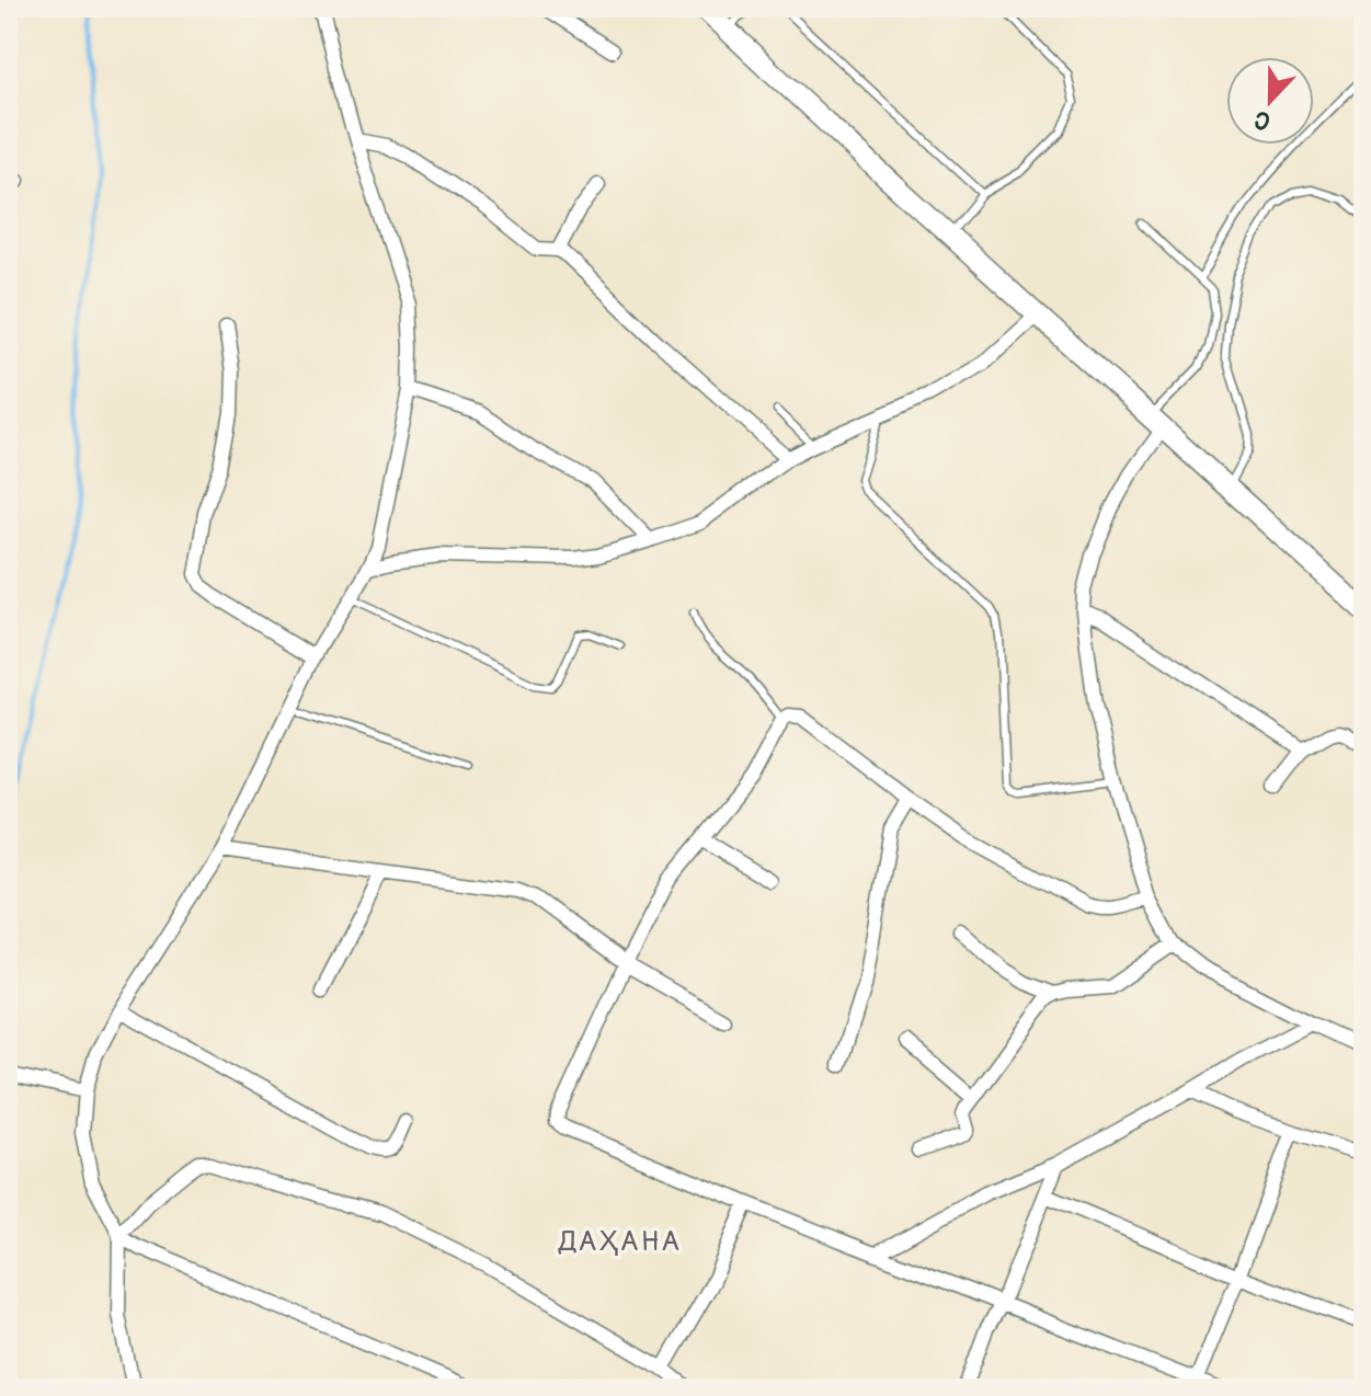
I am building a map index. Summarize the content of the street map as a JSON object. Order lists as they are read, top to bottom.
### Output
{
  "districts": ["ДАҲАНА"],
  "north": "bottom"
}
